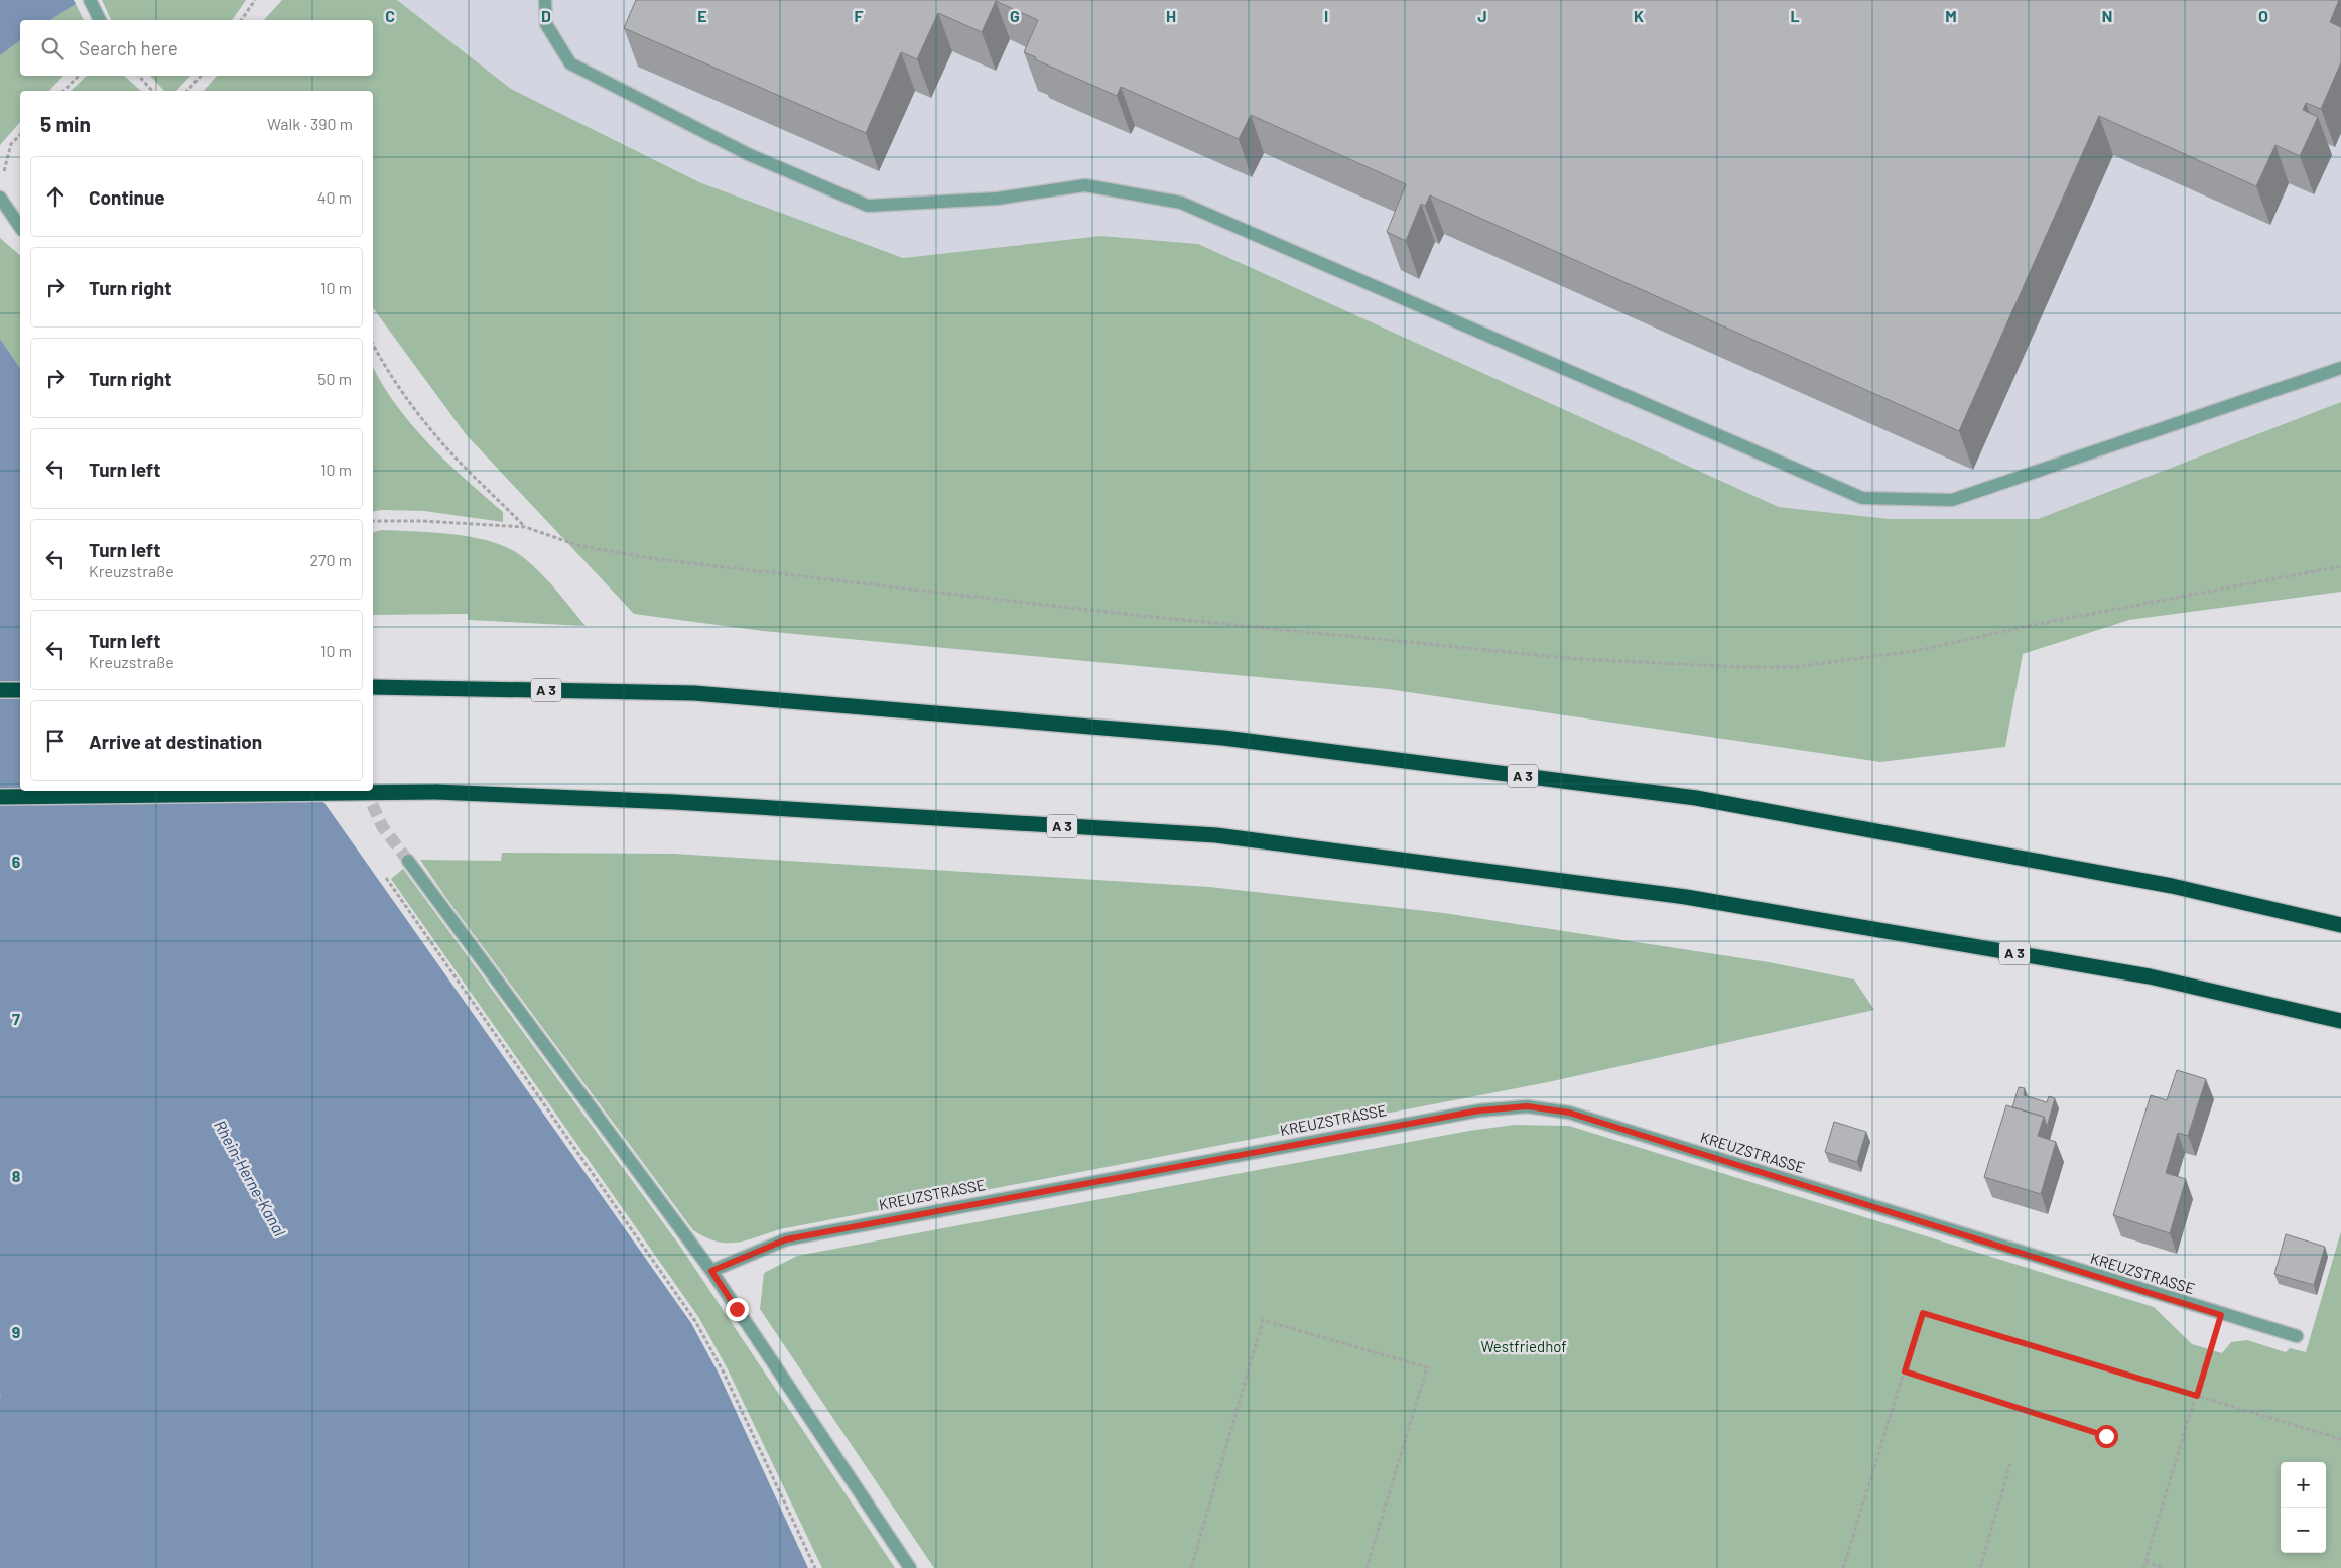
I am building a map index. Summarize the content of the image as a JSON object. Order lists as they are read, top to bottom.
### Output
{
  "streets": {
    "highway": ["A 3"],
    "street": ["KREUZSTRASSE"]
  },
  "water": ["Rhein-Herne-Kanal"],
  "parks": ["Westfriedhof"],
  "page": {
    "search": "Search here",
    "heading": ["5 min", "Walk · 390 m"],
    "list": [
      ["Continue", "40 m"],
      ["Turn right", "10 m"],
      ["Turn right", "50 m"],
      ["Turn left", "10 m"],
      ["Turn left", "Kreuzstraße", "270 m"],
      ["Turn left", "Kreuzstraße", "10 m"],
      "Arrive at destination"
    ],
    "map_buttons": ["+", "−"]
  },
  "grid": {
    "columns": [
      "C",
      "D",
      "E",
      "F",
      "G",
      "H",
      "I",
      "J",
      "K",
      "L",
      "M",
      "N",
      "O"
    ],
    "rows": [
      "6",
      "7",
      "8",
      "9"
    ]
  }
}
